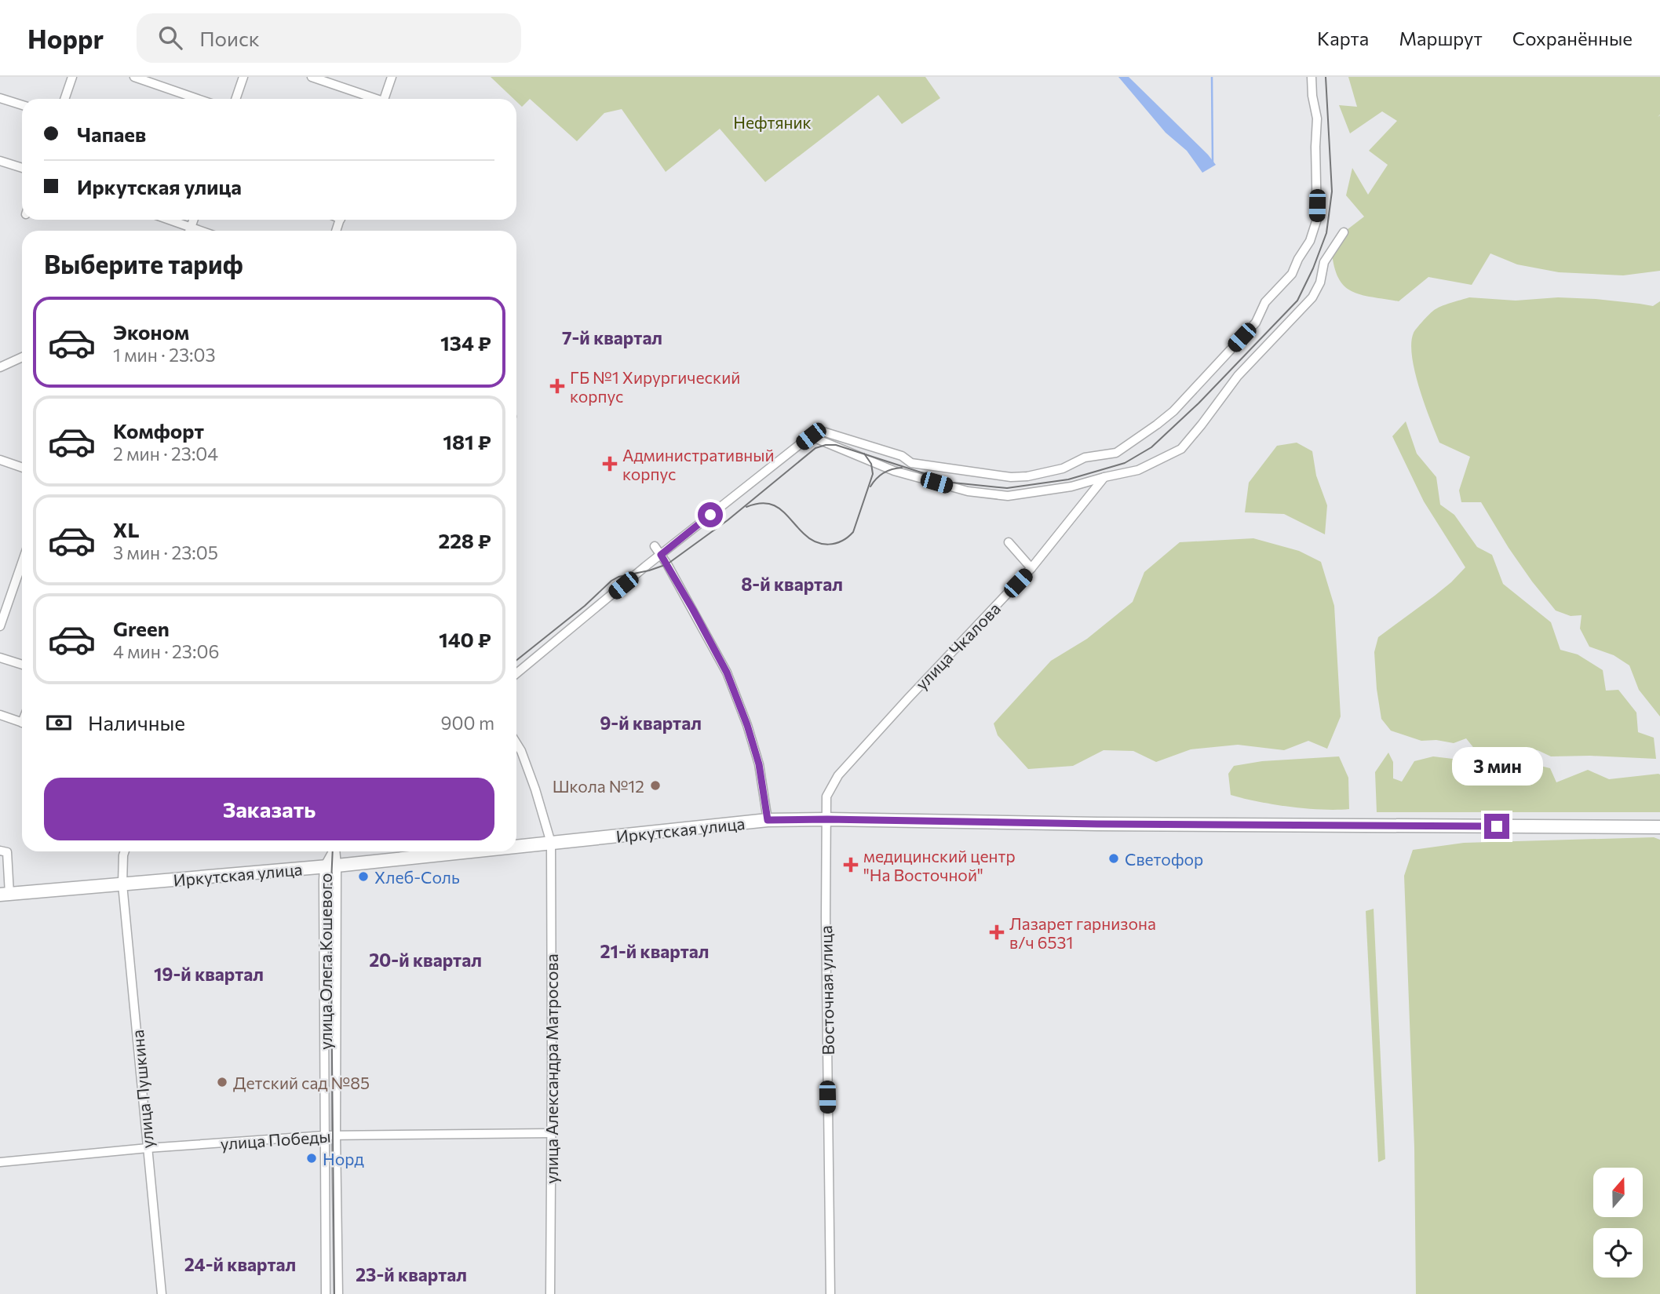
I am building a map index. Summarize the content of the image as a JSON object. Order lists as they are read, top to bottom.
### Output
{
  "streets": {
    "main road": ["Иркутская улица"],
    "street": [
      "улица Чкалова",
      "улица Олега Кошевого",
      "Восточная улица",
      "улица Александра Матросова",
      "улица Пушкина",
      "улица Победы"
    ]
  },
  "crossings": [
    ["улица Чкалова", "Иркутская улица"],
    ["улица Чкалова", "Восточная улица"],
    ["Иркутская улица", "улица Олега Кошевого"],
    ["Иркутская улица", "Восточная улица"],
    ["Иркутская улица", "улица Александра Матросова"],
    ["Иркутская улица", "улица Пушкина"],
    ["улица Олега Кошевого", "улица Победы"],
    ["улица Александра Матросова", "улица Победы"],
    ["улица Пушкина", "улица Победы"]
  ],
  "districts": [
    "7-й квартал",
    "8-й квартал",
    "9-й квартал",
    "21-й квартал",
    "20-й квартал",
    "19-й квартал",
    "24-й квартал",
    "23-й квартал"
  ],
  "parks": ["Нефтяник"],
  "places": {
    "health": [
      "ГБ №1 Хирургический корпус",
      "Административный корпус",
      "медицинский центр \"На Восточной\"",
      "Лазарет гарнизона в/ч 6531"
    ],
    "other": [
      "Школа №12",
      "Светофор",
      "Хлеб-Соль",
      "Детский сад №85",
      "Норд"
    ]
  },
  "north": "top",
  "page": {
    "header": "Hoppr",
    "search": "Поиск",
    "nav": ["Карта", "Маршрут", "Сохранённые"],
    "banner": ["Чапаев", "Иркутская улица"],
    "heading": "Выберите тариф",
    "list": [
      {
        "name": "Эконом",
        "note": "1 мин · 23:03",
        "value": "134 ₽"
      },
      {
        "name": "Комфорт",
        "note": "2 мин · 23:04",
        "value": "181 ₽"
      },
      {
        "name": "XL",
        "note": "3 мин · 23:05",
        "value": "228 ₽"
      },
      {
        "name": "Green",
        "note": "4 мин · 23:06",
        "value": "140 ₽"
      }
    ],
    "pay": ["Наличные", "900 m"],
    "bubble": "3 мин",
    "buttons": "Заказать"
  }
}
